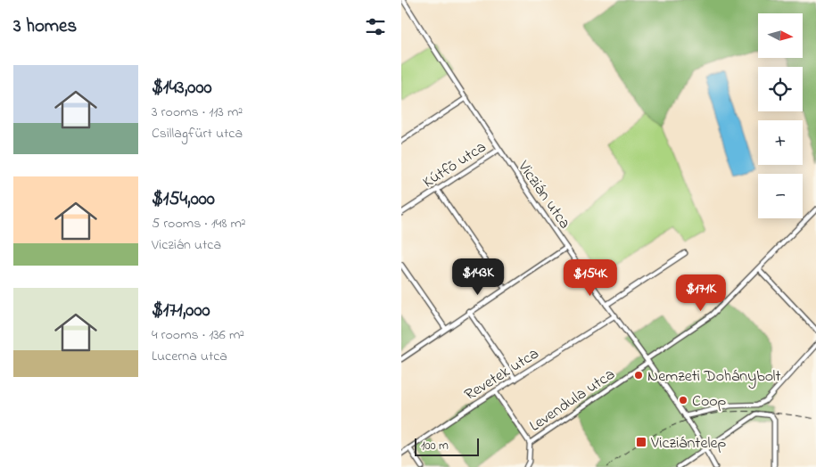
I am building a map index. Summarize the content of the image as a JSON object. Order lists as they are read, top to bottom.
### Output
{
  "streets": {
    "street": [
      "Kútfő utca",
      "Viczián utca",
      "Revetek utca",
      "Levendula utca"
    ]
  },
  "crossings": [
    ["Kútfő utca", "Viczián utca"],
    ["Viczián utca", "Revetek utca"],
    ["Viczián utca", "Levendula utca"]
  ],
  "places": {
    "other": ["Nemzeti Dohánybolt", "Coop"],
    "transit": ["Vicziántelep"]
  },
  "scale_bar": "100 m",
  "north": "right",
  "page": {
    "heading": "3 homes",
    "map_buttons": ["+", "−"],
    "list": [
      {
        "name": "$143,000",
        "note": "3 rooms · 113 m² · Csillagfürt utca"
      },
      {
        "name": "$154,000",
        "note": "5 rooms · 148 m² · Viczián utca"
      },
      {
        "name": "$171,000",
        "note": "4 rooms · 136 m² · Lucerna utca"
      }
    ],
    "price": ["$143K", "$154K", "$171K"],
    "scale": "100 m"
  }
}
